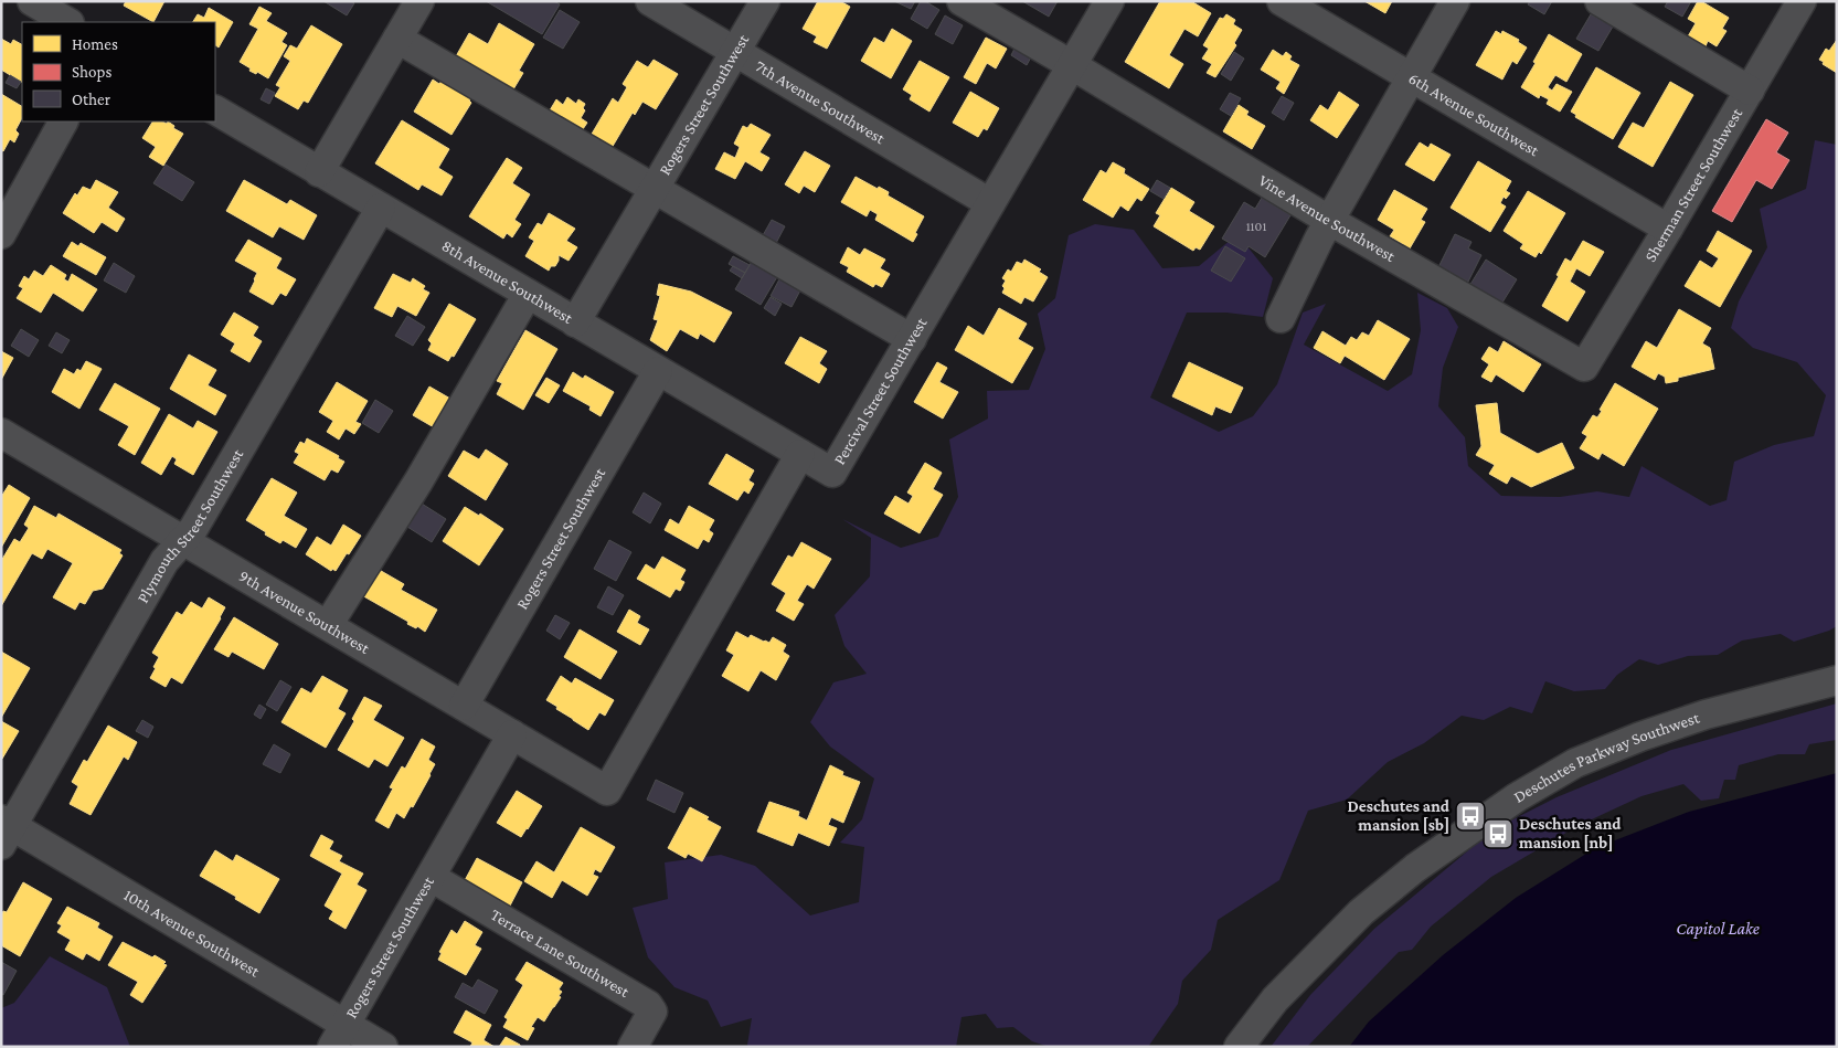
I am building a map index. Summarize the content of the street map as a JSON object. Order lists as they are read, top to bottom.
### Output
{
  "streets": {
    "street": [
      "7th Avenue Southwest",
      "Rogers Street Southwest",
      "6th Avenue Southwest",
      "Sherman Street Southwest",
      "Vine Avenue Southwest",
      "8th Avenue Southwest",
      "Percival Street Southwest",
      "Plymouth Street Southwest",
      "9th Avenue Southwest",
      "Deschutes Parkway Southwest",
      "10th Avenue Southwest",
      "Terrace Lane Southwest"
    ]
  },
  "crossings": [
    ["7th Avenue Southwest", "Rogers Street Southwest"],
    ["7th Avenue Southwest", "Percival Street Southwest"],
    ["Rogers Street Southwest", "8th Avenue Southwest"],
    ["Rogers Street Southwest", "9th Avenue Southwest"],
    ["Rogers Street Southwest", "10th Avenue Southwest"],
    ["Rogers Street Southwest", "Terrace Lane Southwest"],
    ["6th Avenue Southwest", "Sherman Street Southwest"],
    ["Sherman Street Southwest", "Vine Avenue Southwest"],
    ["Vine Avenue Southwest", "Percival Street Southwest"],
    ["8th Avenue Southwest", "Percival Street Southwest"],
    ["8th Avenue Southwest", "Plymouth Street Southwest"],
    ["8th Avenue Southwest", "9th Avenue Southwest"],
    ["Percival Street Southwest", "9th Avenue Southwest"],
    ["Plymouth Street Southwest", "9th Avenue Southwest"],
    ["Plymouth Street Southwest", "10th Avenue Southwest"]
  ],
  "water": ["Capitol Lake"],
  "places": {
    "bus stop": ["Deschutes and mansion [sb]", "Deschutes and mansion [nb]"]
  },
  "house_numbers": ["1101"],
  "legend": ["Homes", "Shops", "Other"]
}
